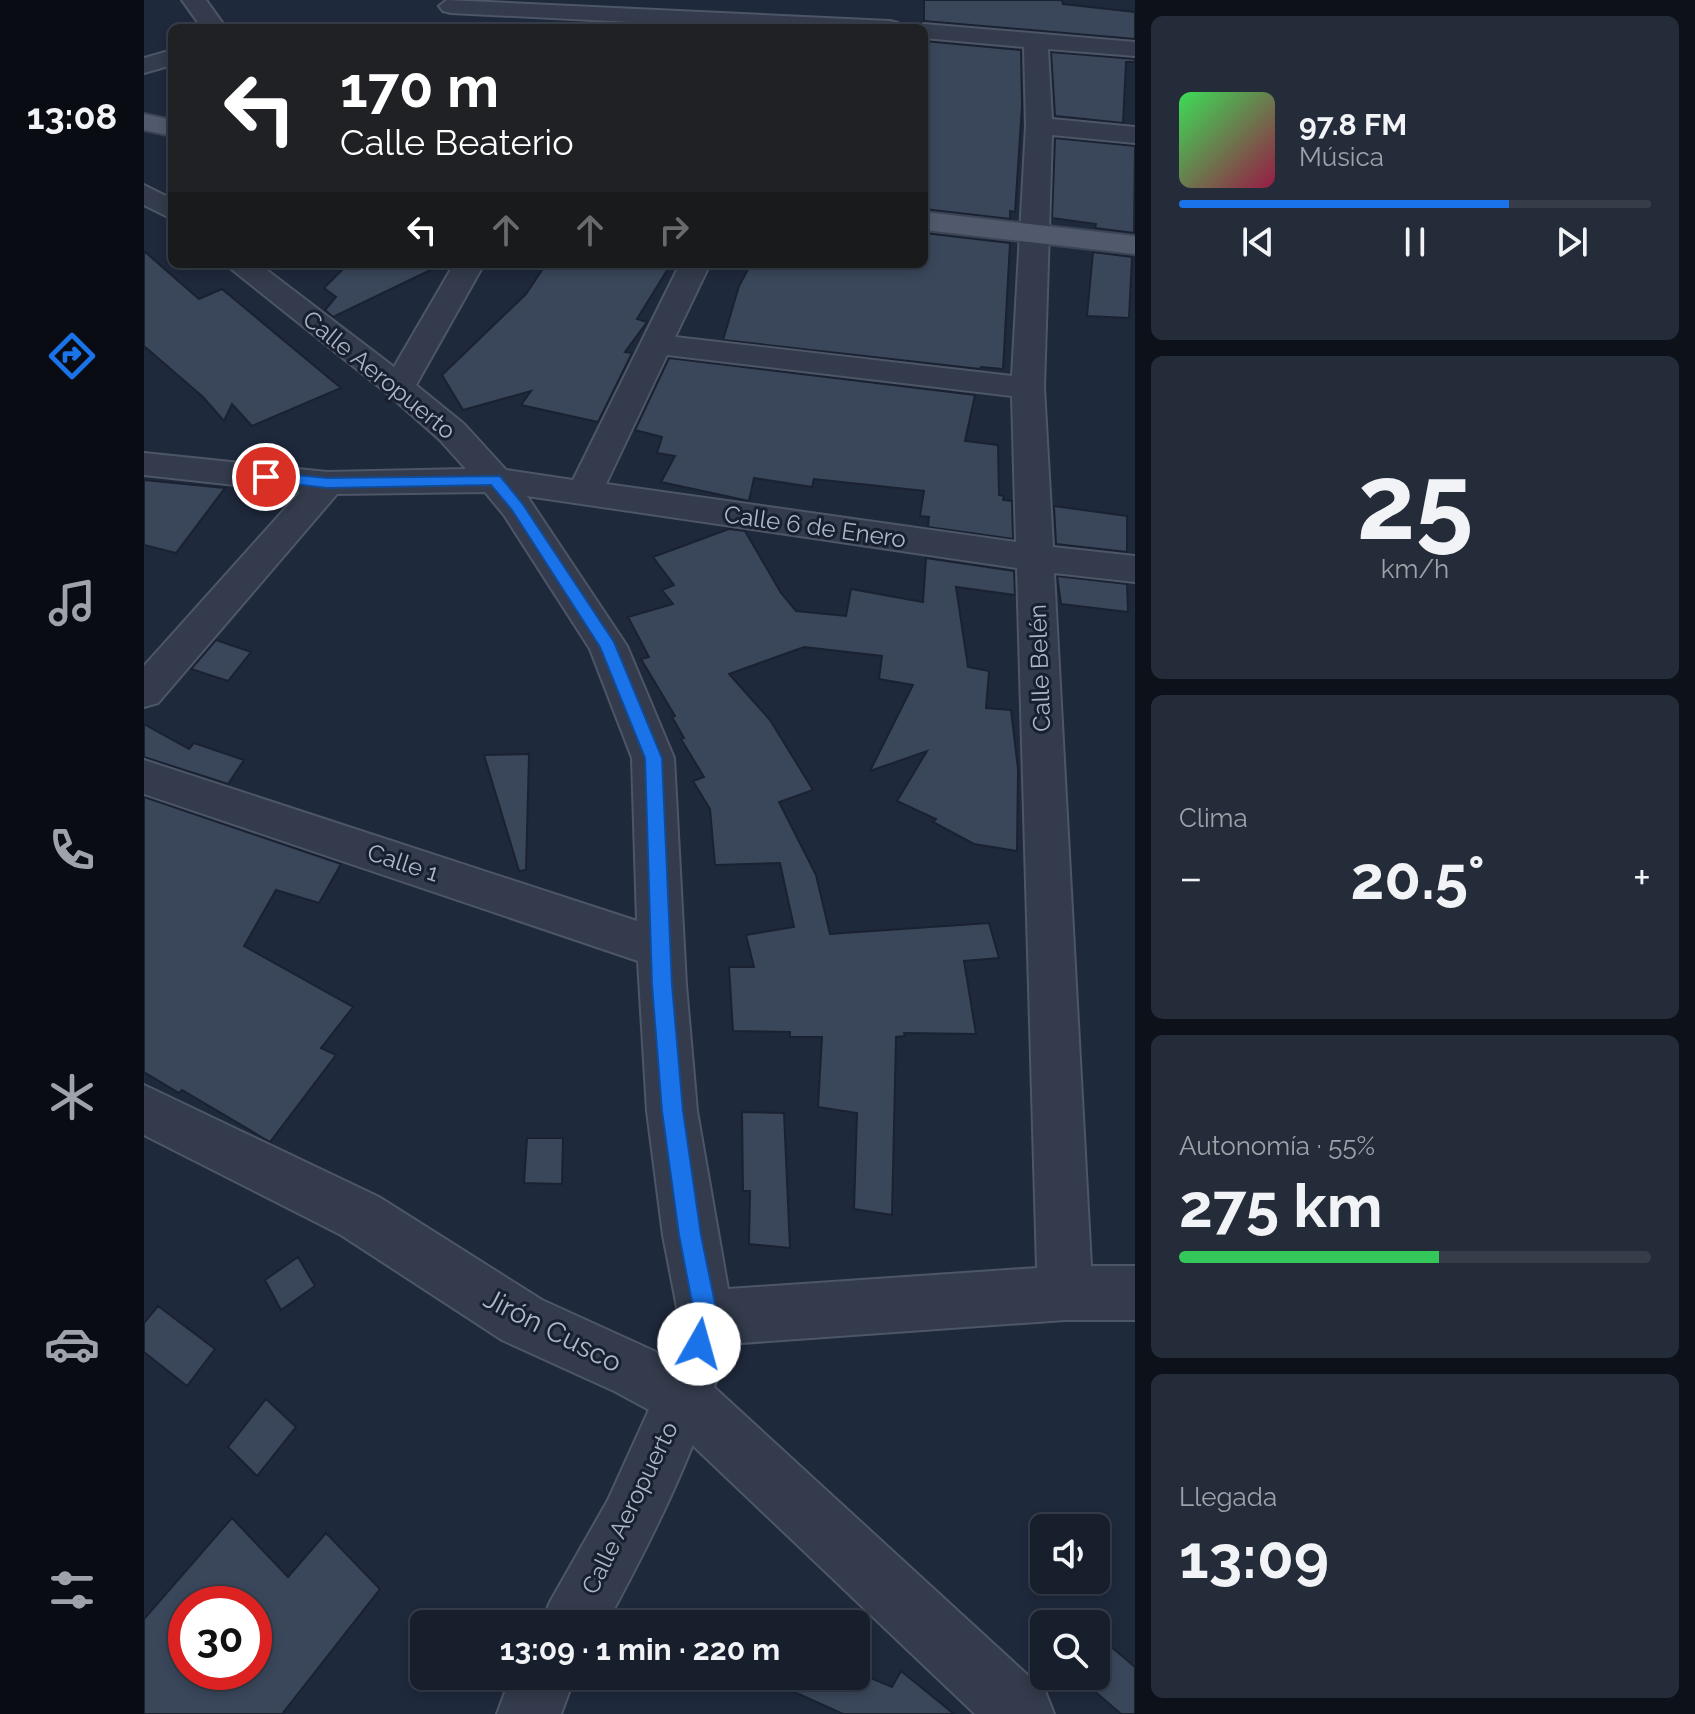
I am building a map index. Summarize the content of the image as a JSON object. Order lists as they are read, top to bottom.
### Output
{
  "streets": {
    "street": [
      "Calle Aeropuerto",
      "Calle 6 de Enero",
      "Calle Belén",
      "Calle 1",
      "Jirón Cusco"
    ]
  },
  "crossings": [
    ["Calle Aeropuerto", "Calle 6 de Enero"],
    ["Calle Aeropuerto", "Calle 1"],
    ["Calle Aeropuerto", "Jirón Cusco"],
    ["Calle 6 de Enero", "Calle Belén"]
  ],
  "page": {
    "tabs": "13:08",
    "turn": ["170 m", "Calle Beaterio"],
    "song": ["97.8 FM", "Música"],
    "tile": [
      ["25", "km/h"],
      "Clima",
      ["Autonomía · 55%", "275 km"],
      ["Llegada", "13:09"]
    ],
    "heat": ["−", "20.5°", "+"],
    "limit": "30",
    "trip": "13:09 · 1 min · 220 m"
  }
}
